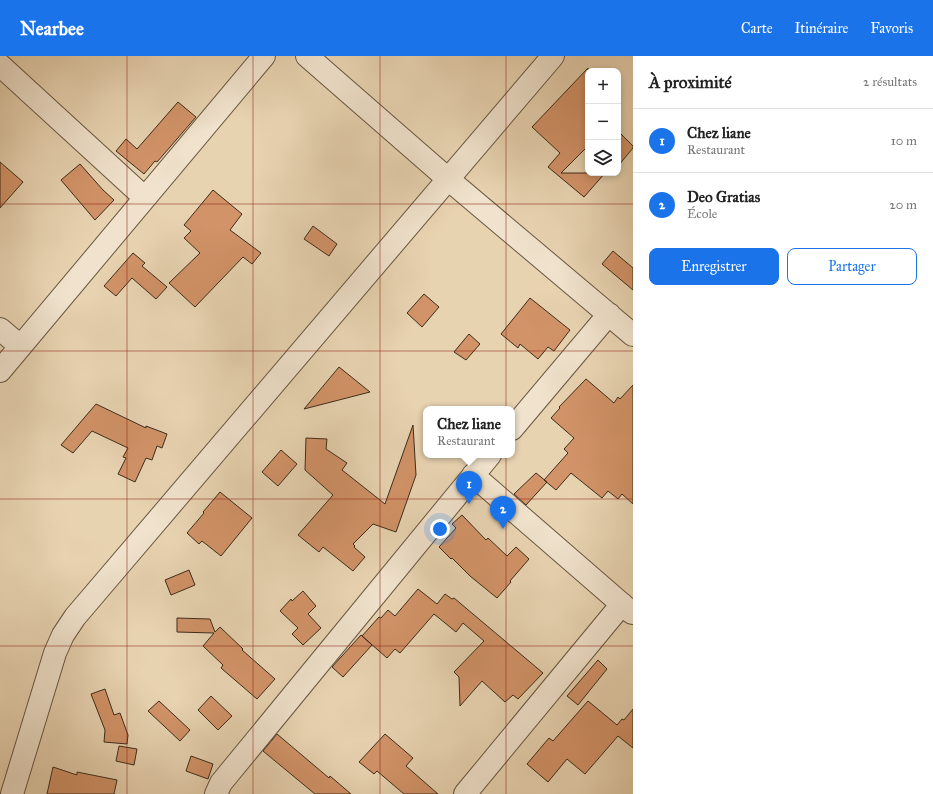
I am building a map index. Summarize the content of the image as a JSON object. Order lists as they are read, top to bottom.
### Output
{
  "page": {
    "header": "Nearbee",
    "nav": ["Carte", "Itinéraire", "Favoris"],
    "heading": ["À proximité", "2 résultats"],
    "map_buttons": ["+", "−"],
    "list": [
      {
        "mark": "1",
        "name": "Chez liane",
        "note": "Restaurant",
        "value": "10 m"
      },
      {
        "mark": "2",
        "name": "Deo Gratias",
        "note": "École",
        "value": "20 m"
      }
    ],
    "buttons": ["Enregistrer", "Partager"],
    "popup": ["Chez liane", "Restaurant"],
    "pins": ["1", "2"]
  }
}
